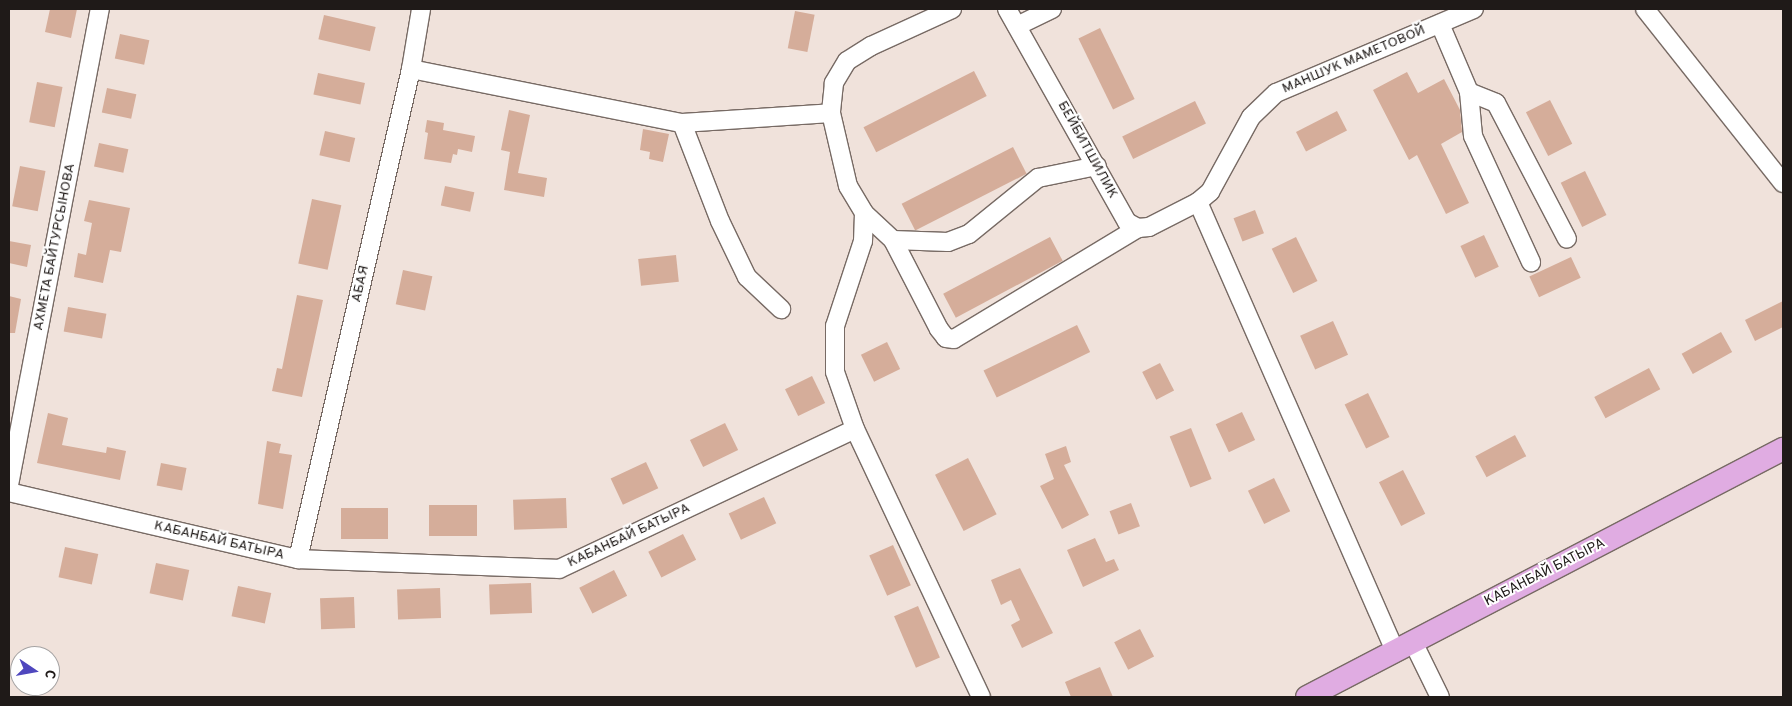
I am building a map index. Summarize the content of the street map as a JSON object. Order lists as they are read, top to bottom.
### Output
{
  "streets": {
    "main road": ["КАБАНБАЙ БАТЫРА"],
    "street": [
      "МАНШУК МАМЕТОВОЙ",
      "БЕЙБИТШИЛИК",
      "АХМЕТА БАЙТУРСЫНОВА",
      "АБАЯ"
    ]
  },
  "crossings": [
    ["АБАЯ", "КАБАНБАЙ БАТЫРА"]
  ],
  "north": "right"
}
